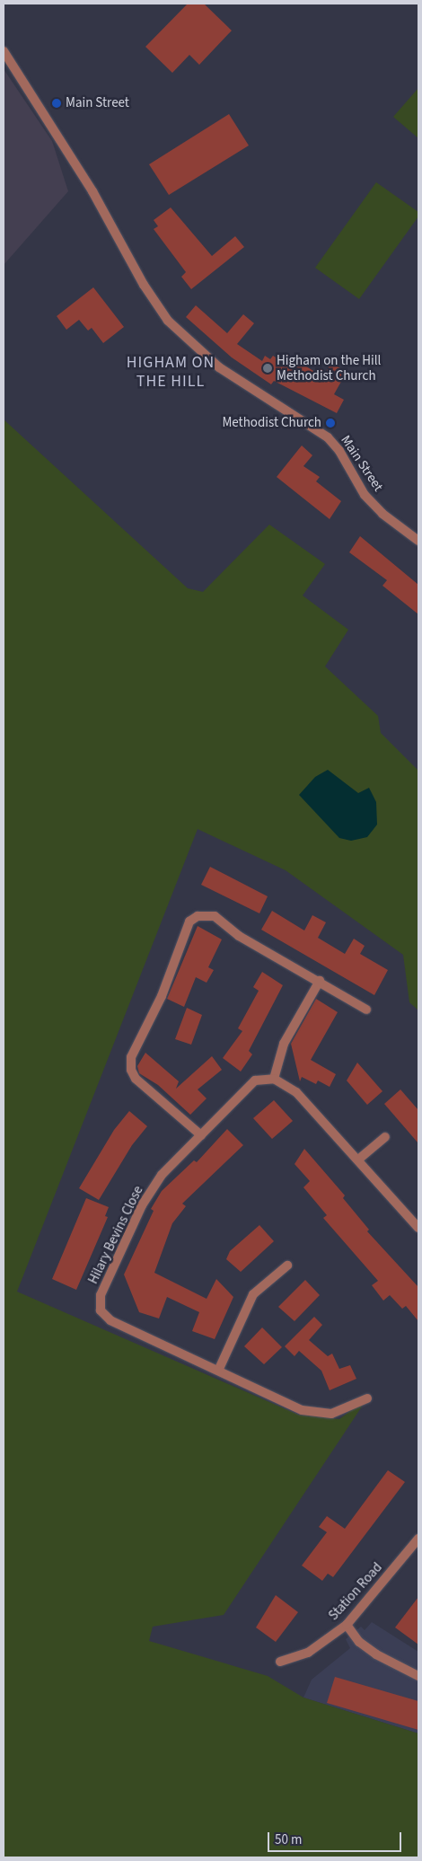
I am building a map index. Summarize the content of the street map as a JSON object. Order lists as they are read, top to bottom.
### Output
{
  "streets": {
    "street": ["Main Street", "Hilary Bevins Close", "Station Road"]
  },
  "districts": ["HIGHAM ON THE HILL"],
  "places": ["Main Street", "Higham on the Hill Methodist Church", "Methodist Church"],
  "scale_bar": "50 m"
}
